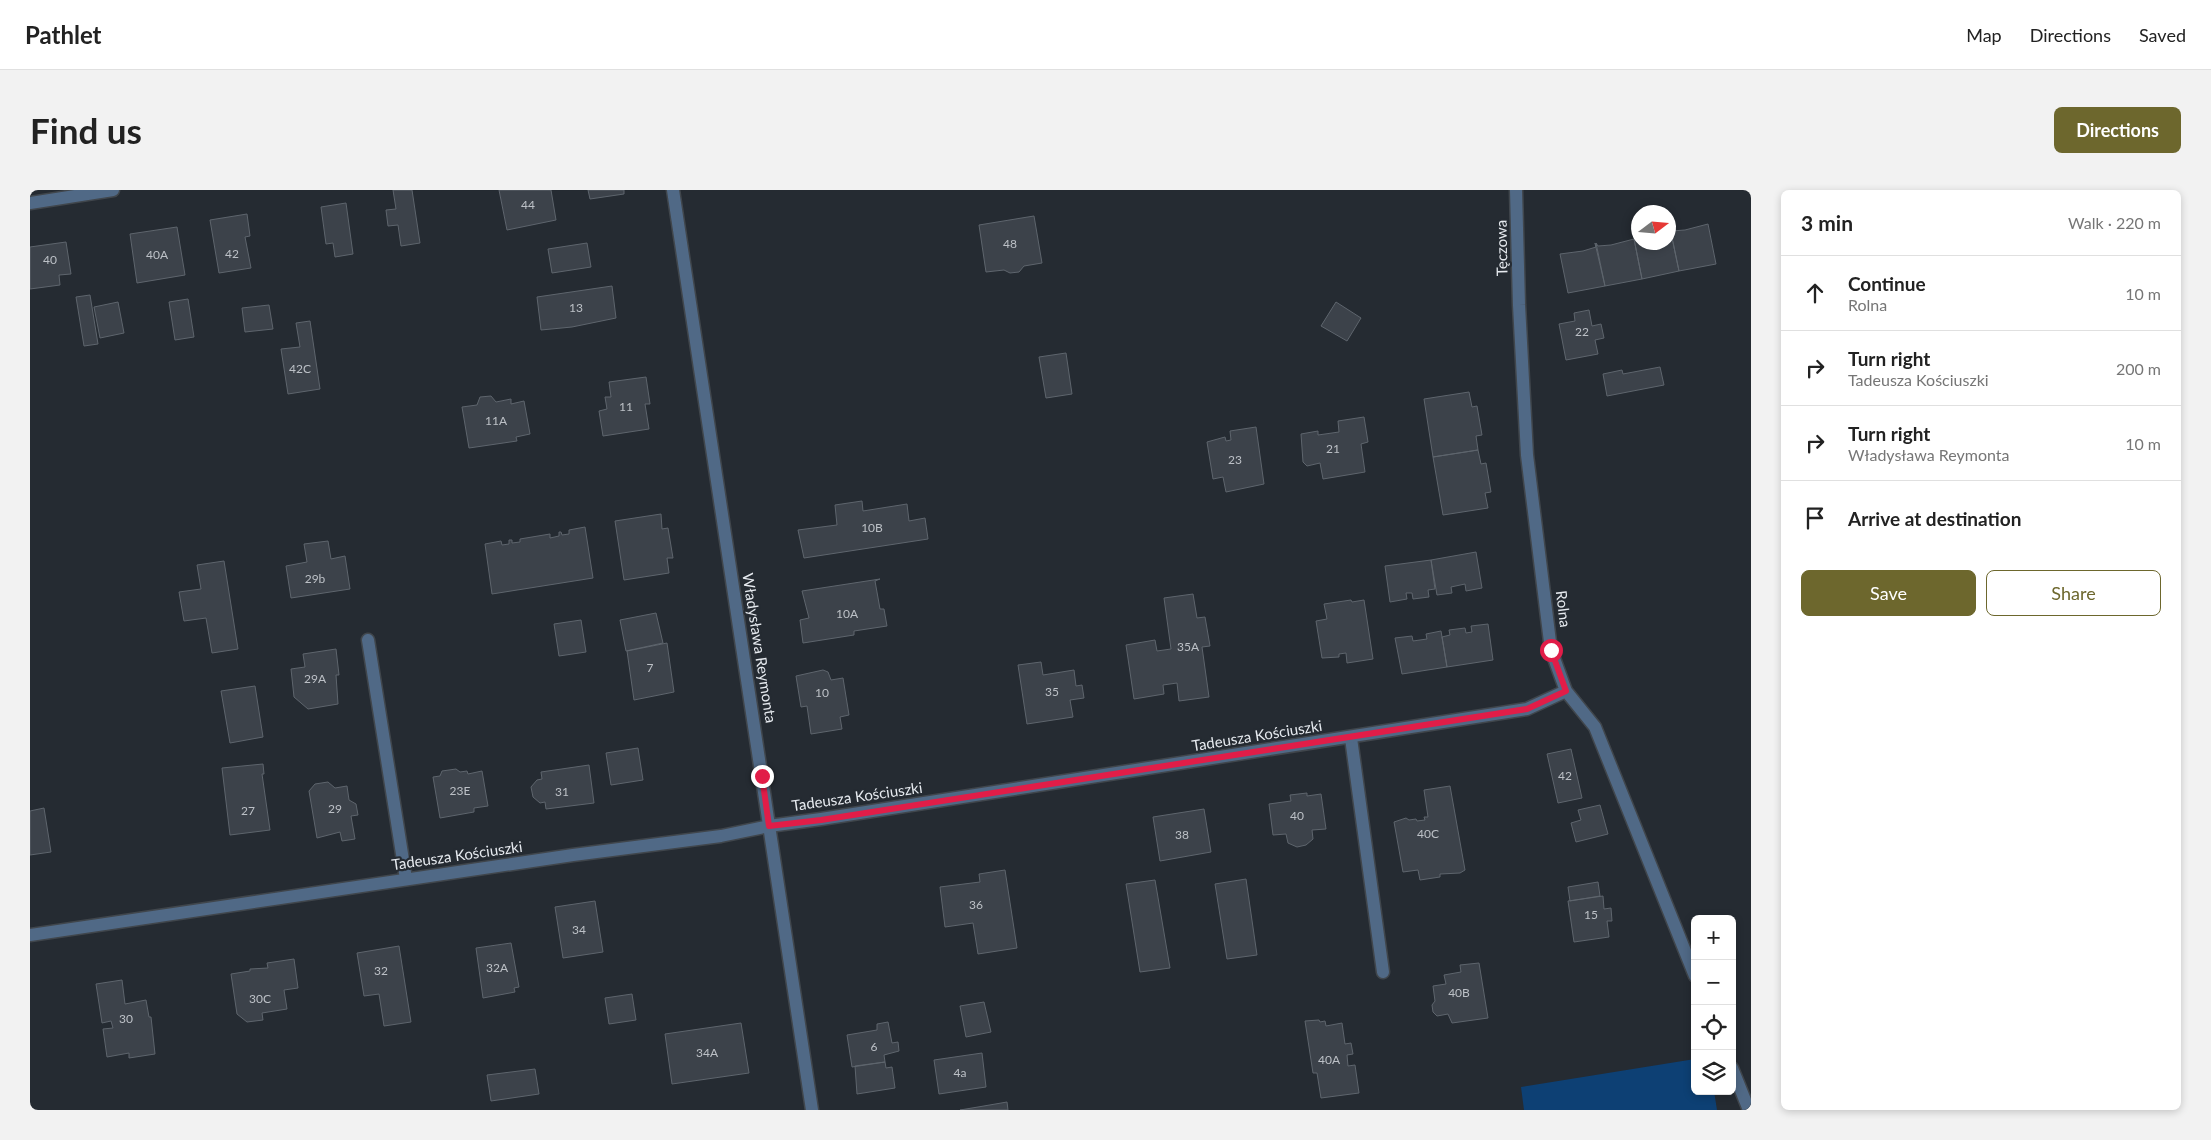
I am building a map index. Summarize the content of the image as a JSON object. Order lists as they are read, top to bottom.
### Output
{
  "streets": {
    "street": [
      "Tęczowa",
      "Rolna",
      "Władysława Reymonta",
      "Tadeusza Kościuszki"
    ]
  },
  "crossings": [
    ["Tęczowa", "Rolna"],
    ["Rolna", "Tadeusza Kościuszki"],
    ["Władysława Reymonta", "Tadeusza Kościuszki"]
  ],
  "house_numbers": [
    "44",
    "48",
    "42",
    "40A",
    "40",
    "13",
    "22",
    "42C",
    "11",
    "11A",
    "21",
    "23",
    "10B",
    "29b",
    "10A",
    "35A",
    "7",
    "29A",
    "35",
    "10",
    "42",
    "23E",
    "31",
    "29",
    "27",
    "40",
    "40C",
    "38",
    "36",
    "15",
    "34",
    "32A",
    "32",
    "40B",
    "30C",
    "30",
    "6",
    "34A",
    "40A",
    "4a"
  ],
  "north": "right",
  "page": {
    "header": "Pathlet",
    "nav": ["Map", "Directions", "Saved"],
    "buttons": [
      "Directions",
      ["Save", "Share"]
    ],
    "title": "Find us",
    "heading": ["3 min", "Walk · 220 m"],
    "list": [
      ["Continue", "Rolna", "10 m"],
      ["Turn right", "Tadeusza Kościuszki", "200 m"],
      ["Turn right", "Władysława Reymonta", "10 m"],
      "Arrive at destination"
    ],
    "map_buttons": ["+", "−"]
  }
}
